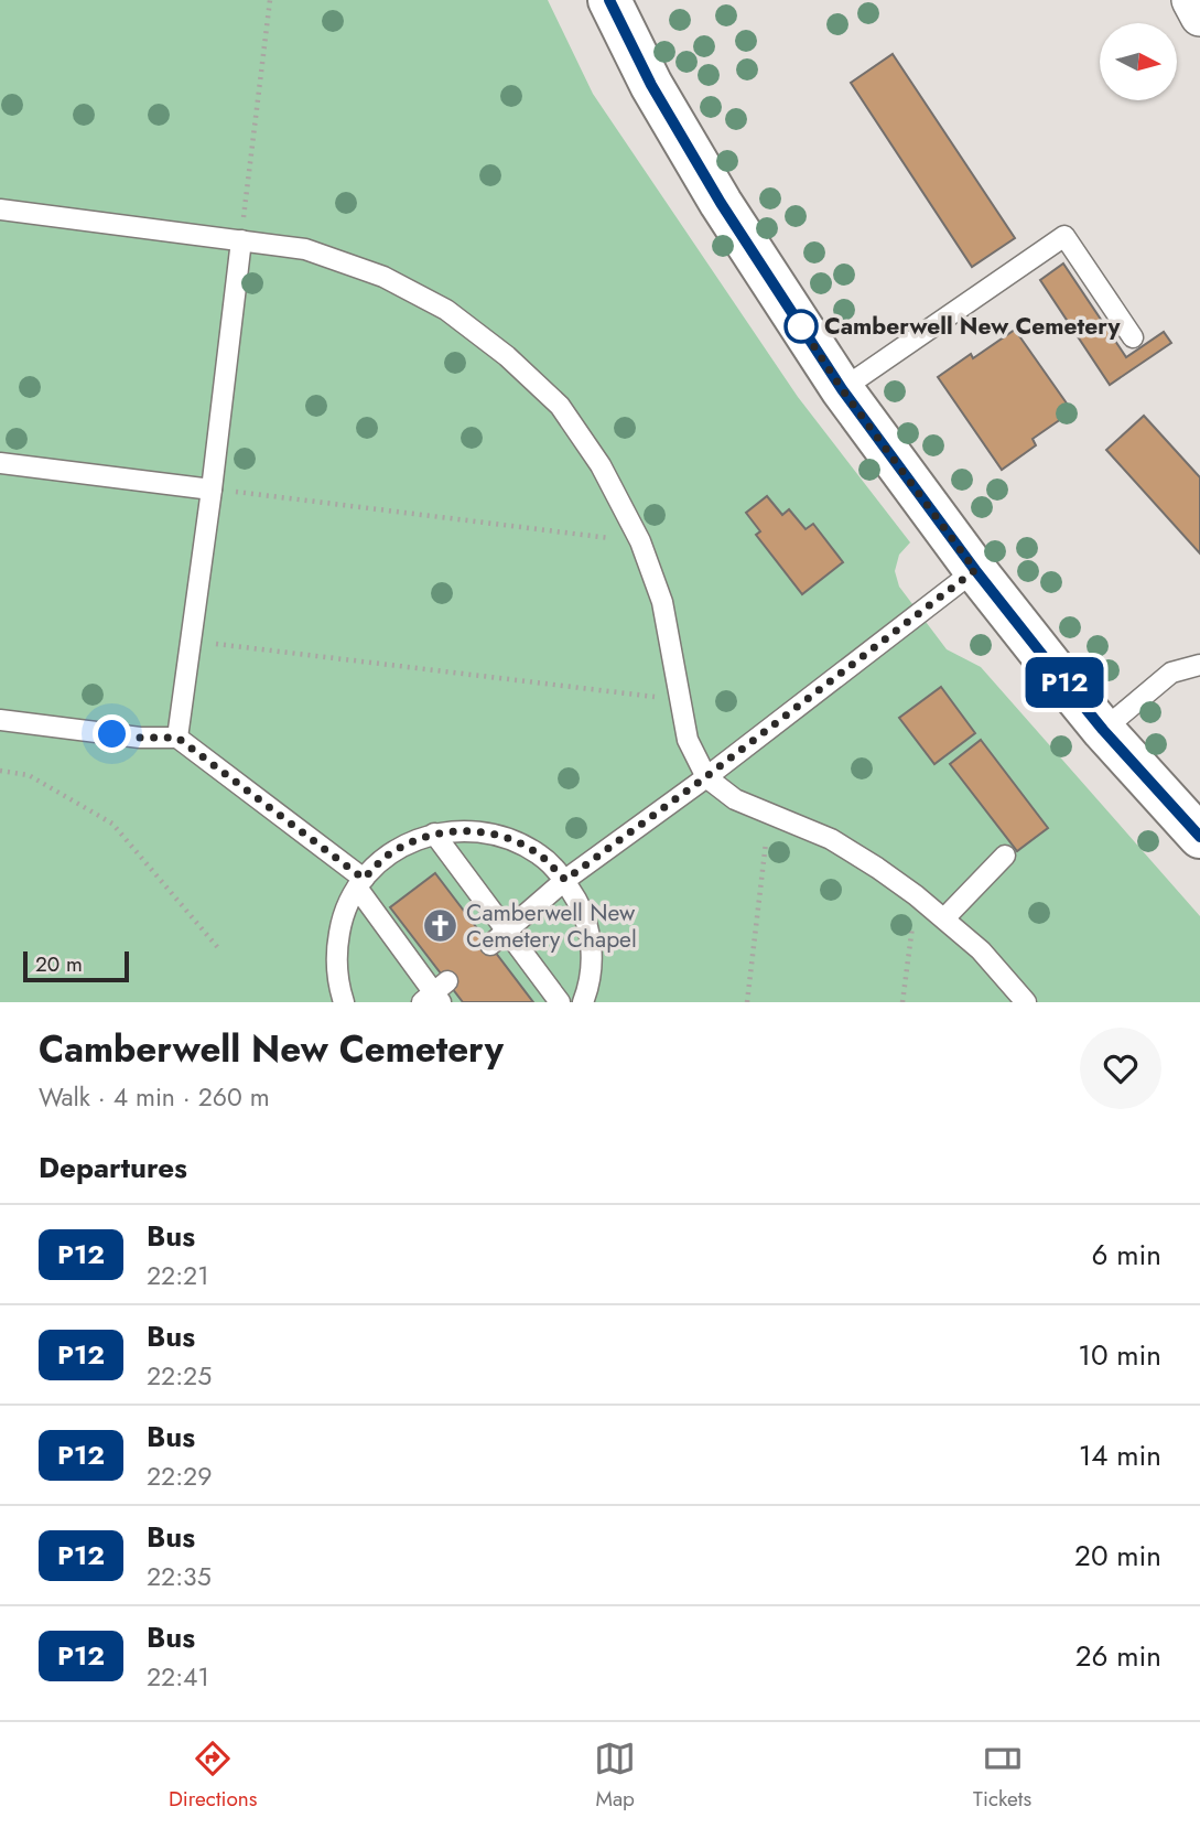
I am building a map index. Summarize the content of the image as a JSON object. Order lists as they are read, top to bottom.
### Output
{
  "places": {
    "other": ["Camberwell New Cemetery"],
    "church": ["Camberwell New Cemetery Chapel"]
  },
  "lines": ["bus line P12"],
  "scale_bar": "20 m",
  "north": "right",
  "page": {
    "on_map": "P12",
    "scale": "20 m",
    "heading": [
      ["Camberwell New Cemetery", "Walk · 4 min · 260 m"],
      "Departures"
    ],
    "list": [
      {
        "mark": "P12",
        "name": "Bus",
        "note": "22:21",
        "value": "6 min"
      },
      {
        "mark": "P12",
        "name": "Bus",
        "note": "22:25",
        "value": "10 min"
      },
      {
        "mark": "P12",
        "name": "Bus",
        "note": "22:29",
        "value": "14 min"
      },
      {
        "mark": "P12",
        "name": "Bus",
        "note": "22:35",
        "value": "20 min"
      },
      {
        "mark": "P12",
        "name": "Bus",
        "note": "22:41",
        "value": "26 min"
      }
    ],
    "tabs": ["Directions", "Map", "Tickets"]
  }
}
